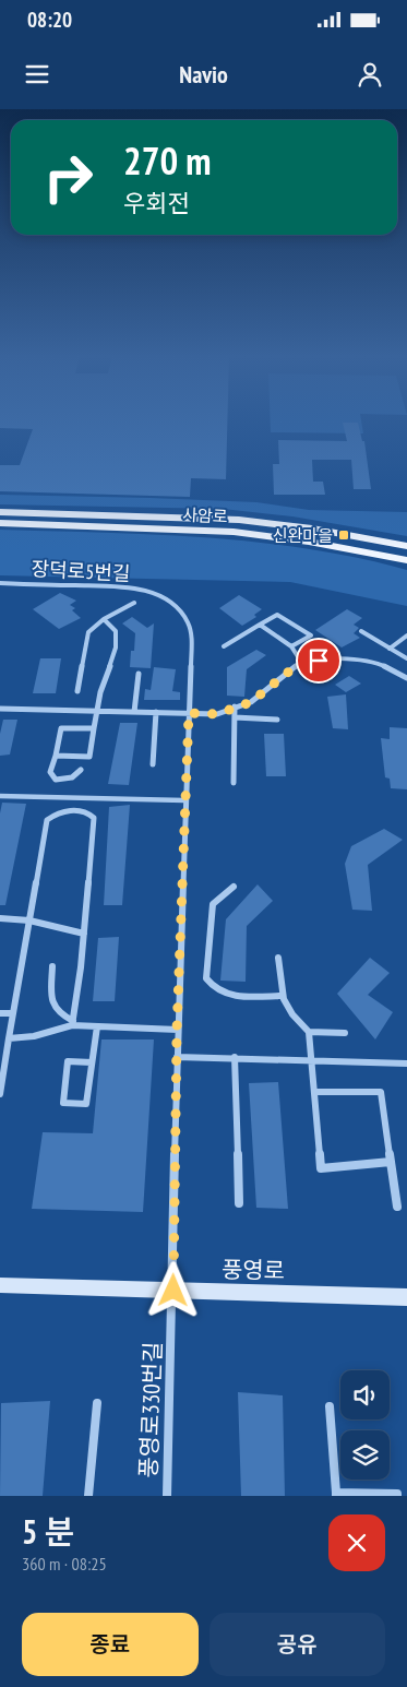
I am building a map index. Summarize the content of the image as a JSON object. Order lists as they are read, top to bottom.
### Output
{
  "streets": {
    "main road": ["사암로", "풍영로"],
    "street": ["장덕로5번길", "풍영로330번길"]
  },
  "crossings": [
    ["장덕로5번길", "풍영로330번길"],
    ["풍영로", "풍영로330번길"]
  ],
  "places": {
    "transit": ["신완마을"]
  },
  "page": {
    "status": "08:20",
    "header": "Navio",
    "turn": ["270 m", "우회전"],
    "heading": ["5 분", "360 m · 08:25"],
    "buttons": ["종료", "공유"]
  }
}
